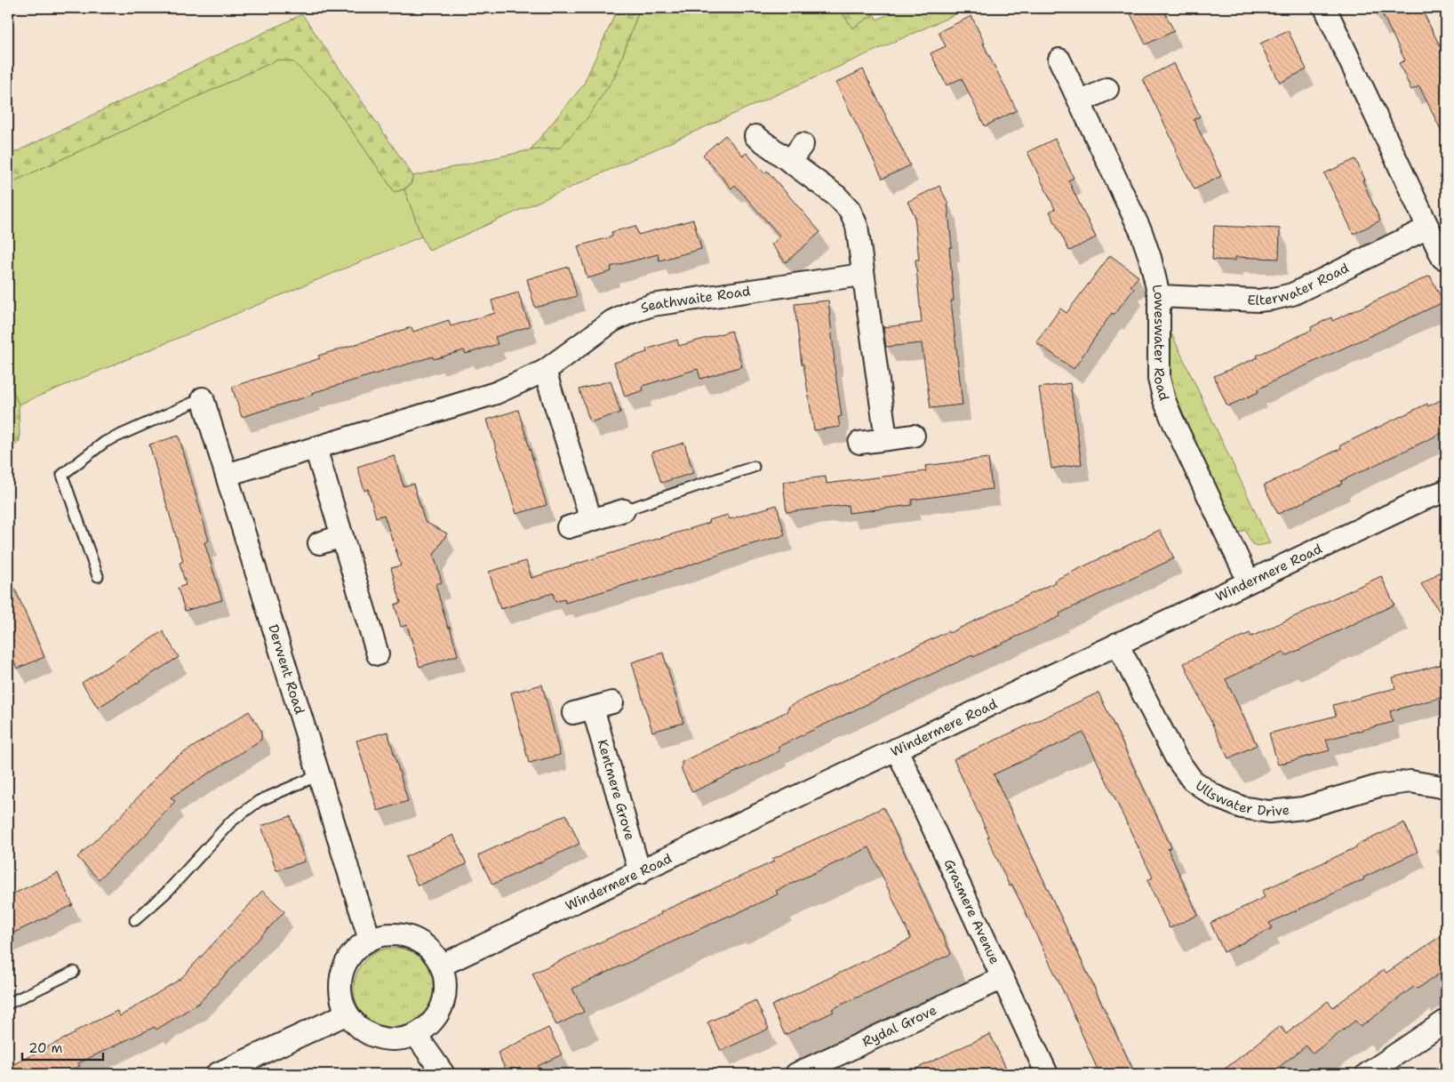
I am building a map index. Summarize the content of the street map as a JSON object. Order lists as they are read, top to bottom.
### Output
{
  "streets": {
    "street": [
      "Elterwater Road",
      "Seathwaite Road",
      "Loweswater Road",
      "Windermere Road",
      "Derwent Road",
      "Kentmere Grove",
      "Ullswater Drive",
      "Grasmere Avenue",
      "Rydal Grove"
    ]
  },
  "crossings": [
    ["Elterwater Road", "Loweswater Road"],
    ["Seathwaite Road", "Derwent Road"],
    ["Loweswater Road", "Windermere Road"],
    ["Windermere Road", "Derwent Road"],
    ["Windermere Road", "Kentmere Grove"],
    ["Windermere Road", "Ullswater Drive"],
    ["Windermere Road", "Grasmere Avenue"],
    ["Grasmere Avenue", "Rydal Grove"]
  ],
  "scale_bar": "20 m"
}
